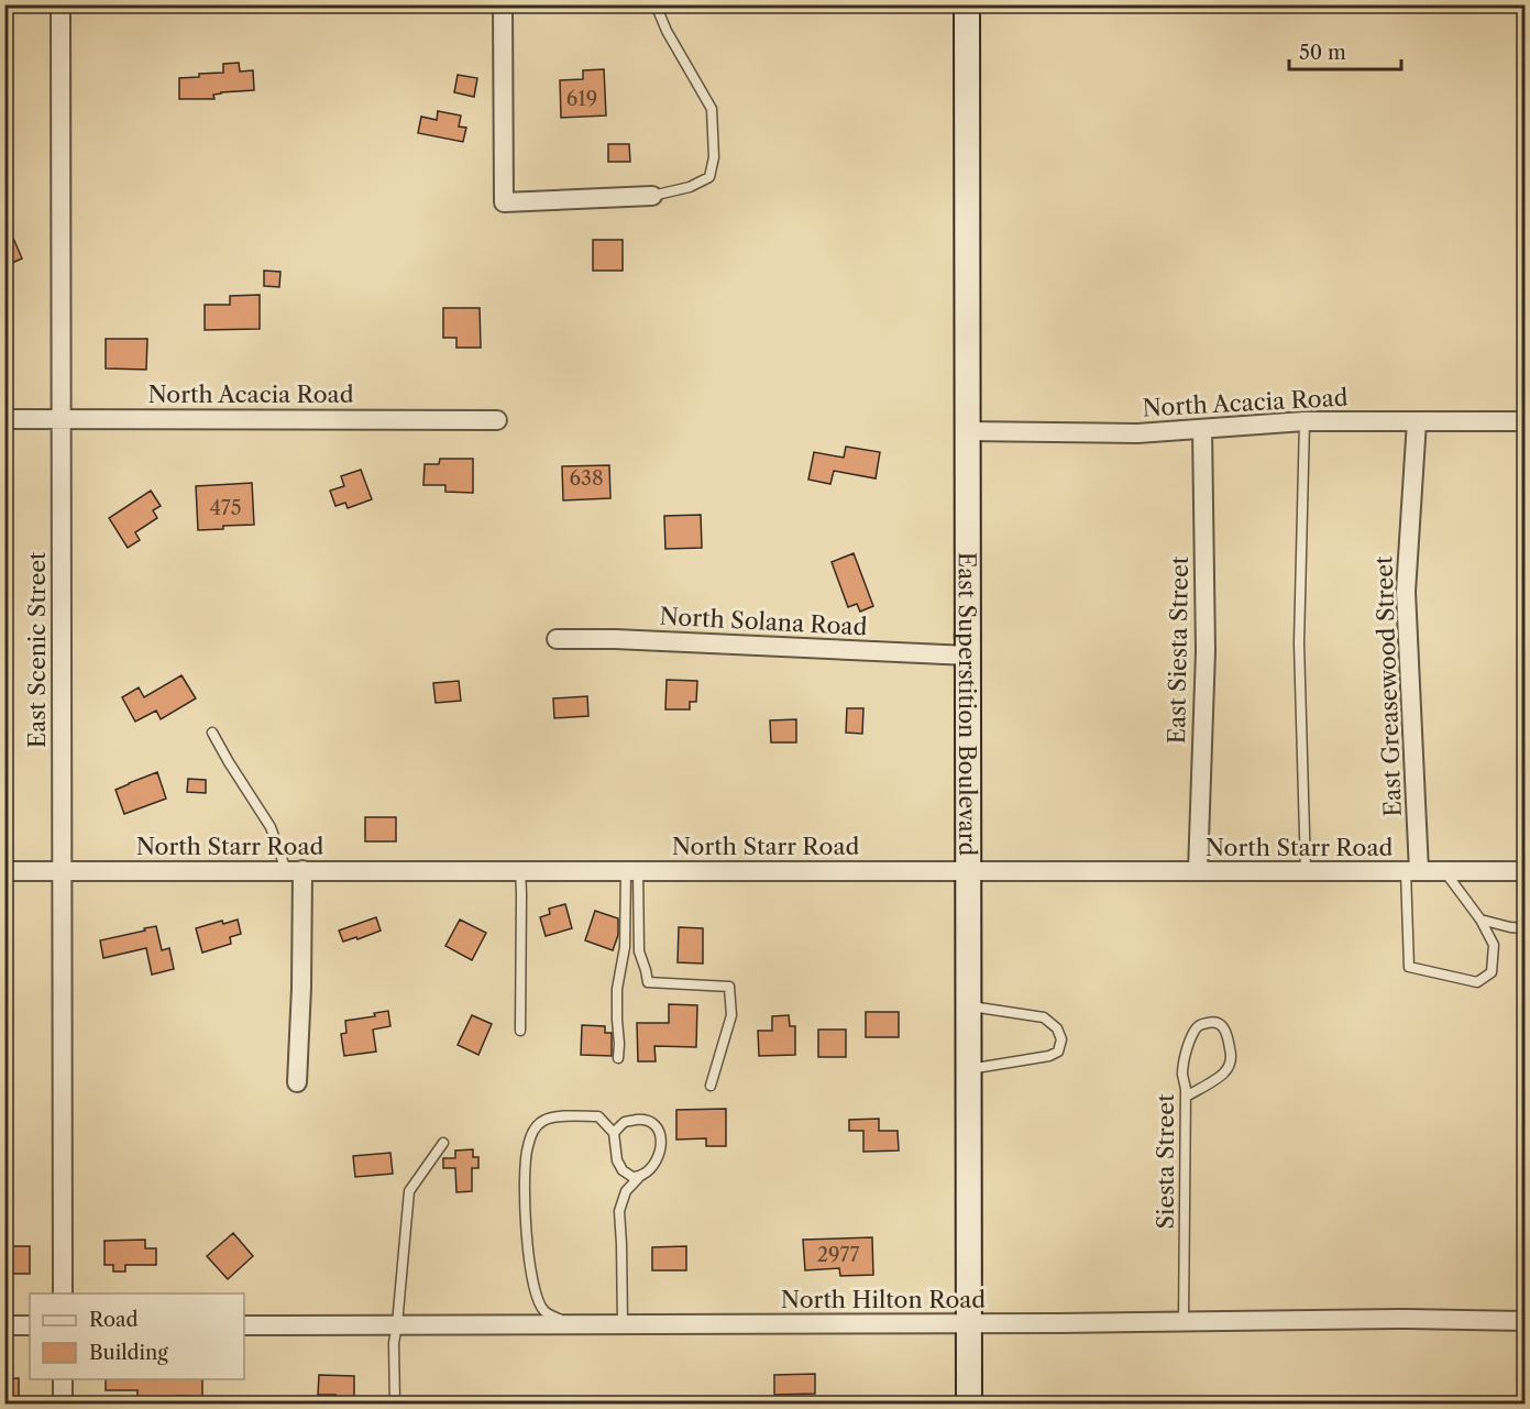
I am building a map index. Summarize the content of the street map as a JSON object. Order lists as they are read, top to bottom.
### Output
{
  "streets": {
    "main road": ["East Superstition Boulevard"],
    "street": [
      "North Acacia Road",
      "North Solana Road",
      "East Scenic Street",
      "East Siesta Street",
      "East Greasewood Street",
      "North Starr Road",
      "North Hilton Road"
    ],
    "lane": ["Siesta Street"]
  },
  "crossings": [
    ["North Acacia Road", "East Scenic Street"],
    ["North Acacia Road", "East Siesta Street"],
    ["North Acacia Road", "East Greasewood Street"],
    ["North Acacia Road", "East Superstition Boulevard"],
    ["North Solana Road", "East Superstition Boulevard"],
    ["East Scenic Street", "North Starr Road"],
    ["East Siesta Street", "North Starr Road"],
    ["East Greasewood Street", "North Starr Road"],
    ["East Superstition Boulevard", "North Starr Road"],
    ["East Superstition Boulevard", "North Hilton Road"],
    ["Siesta Street", "North Hilton Road"]
  ],
  "house_numbers": [
    "619",
    "638",
    "475",
    "2977"
  ],
  "legend": ["Road", "Building"],
  "scale_bar": "50 m"
}
